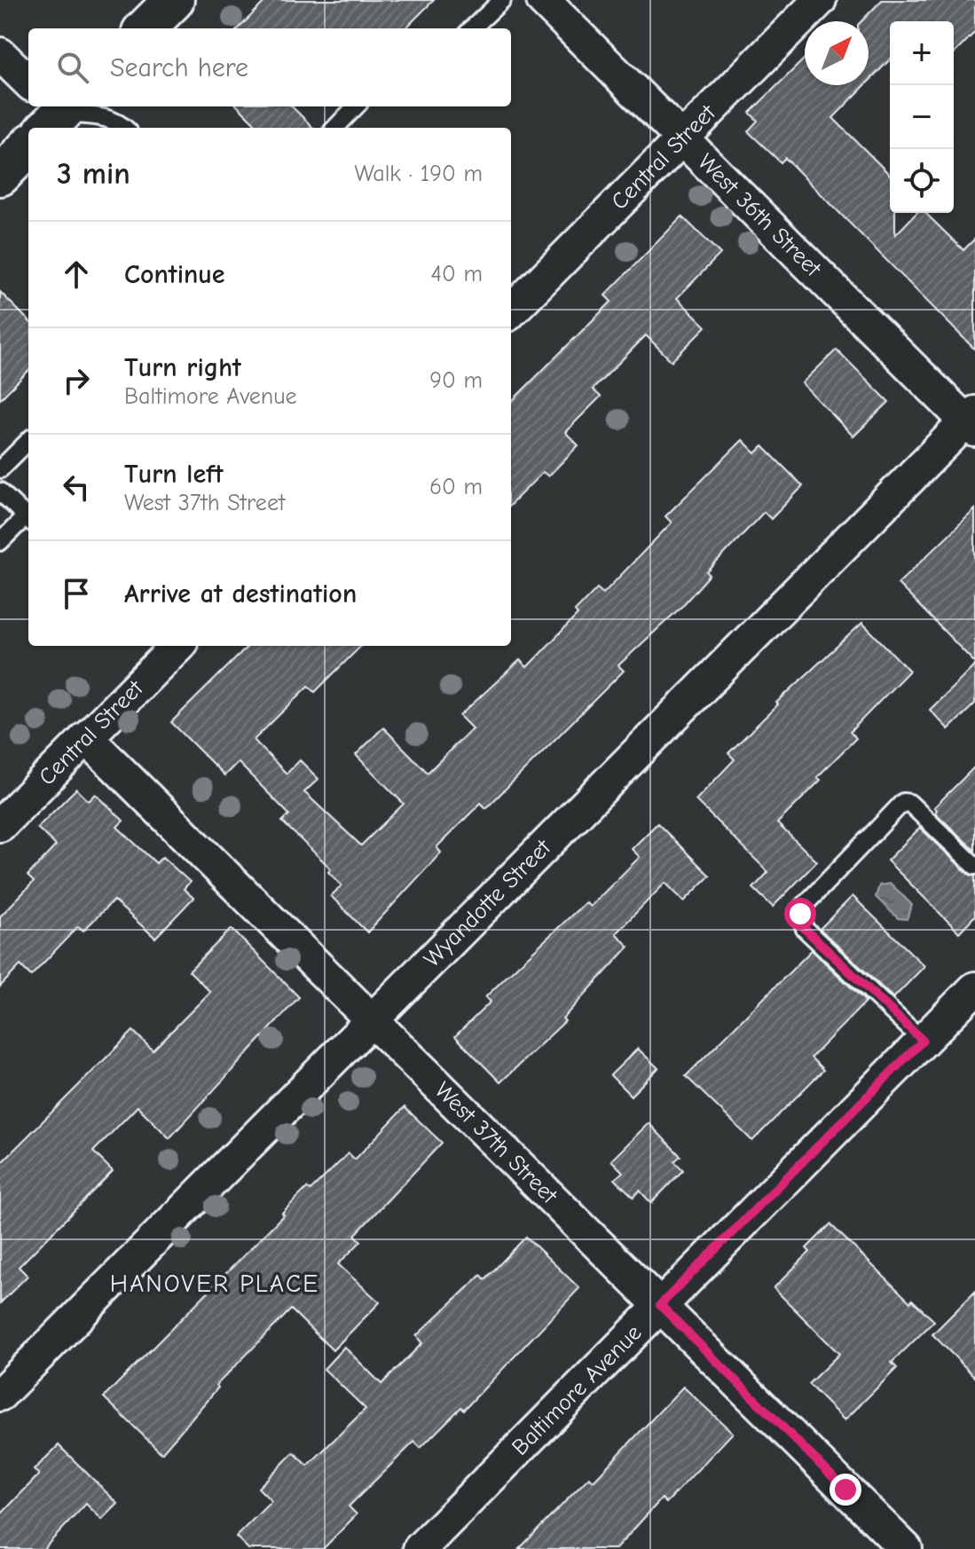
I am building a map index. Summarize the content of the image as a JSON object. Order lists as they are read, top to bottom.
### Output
{
  "streets": {
    "street": [
      "Central Street",
      "West 36th Street",
      "Wyandotte Street",
      "West 37th Street",
      "Baltimore Avenue"
    ]
  },
  "crossings": [
    ["Central Street", "West 36th Street"],
    ["Central Street", "West 37th Street"],
    ["West 36th Street", "Wyandotte Street"],
    ["Wyandotte Street", "West 37th Street"],
    ["West 37th Street", "Baltimore Avenue"]
  ],
  "districts": ["HANOVER PLACE"],
  "north": "top right",
  "page": {
    "map_buttons": ["+", "−"],
    "search": "Search here",
    "heading": ["3 min", "Walk · 190 m"],
    "list": [
      ["Continue", "40 m"],
      ["Turn right", "Baltimore Avenue", "90 m"],
      ["Turn left", "West 37th Street", "60 m"],
      "Arrive at destination"
    ]
  }
}
